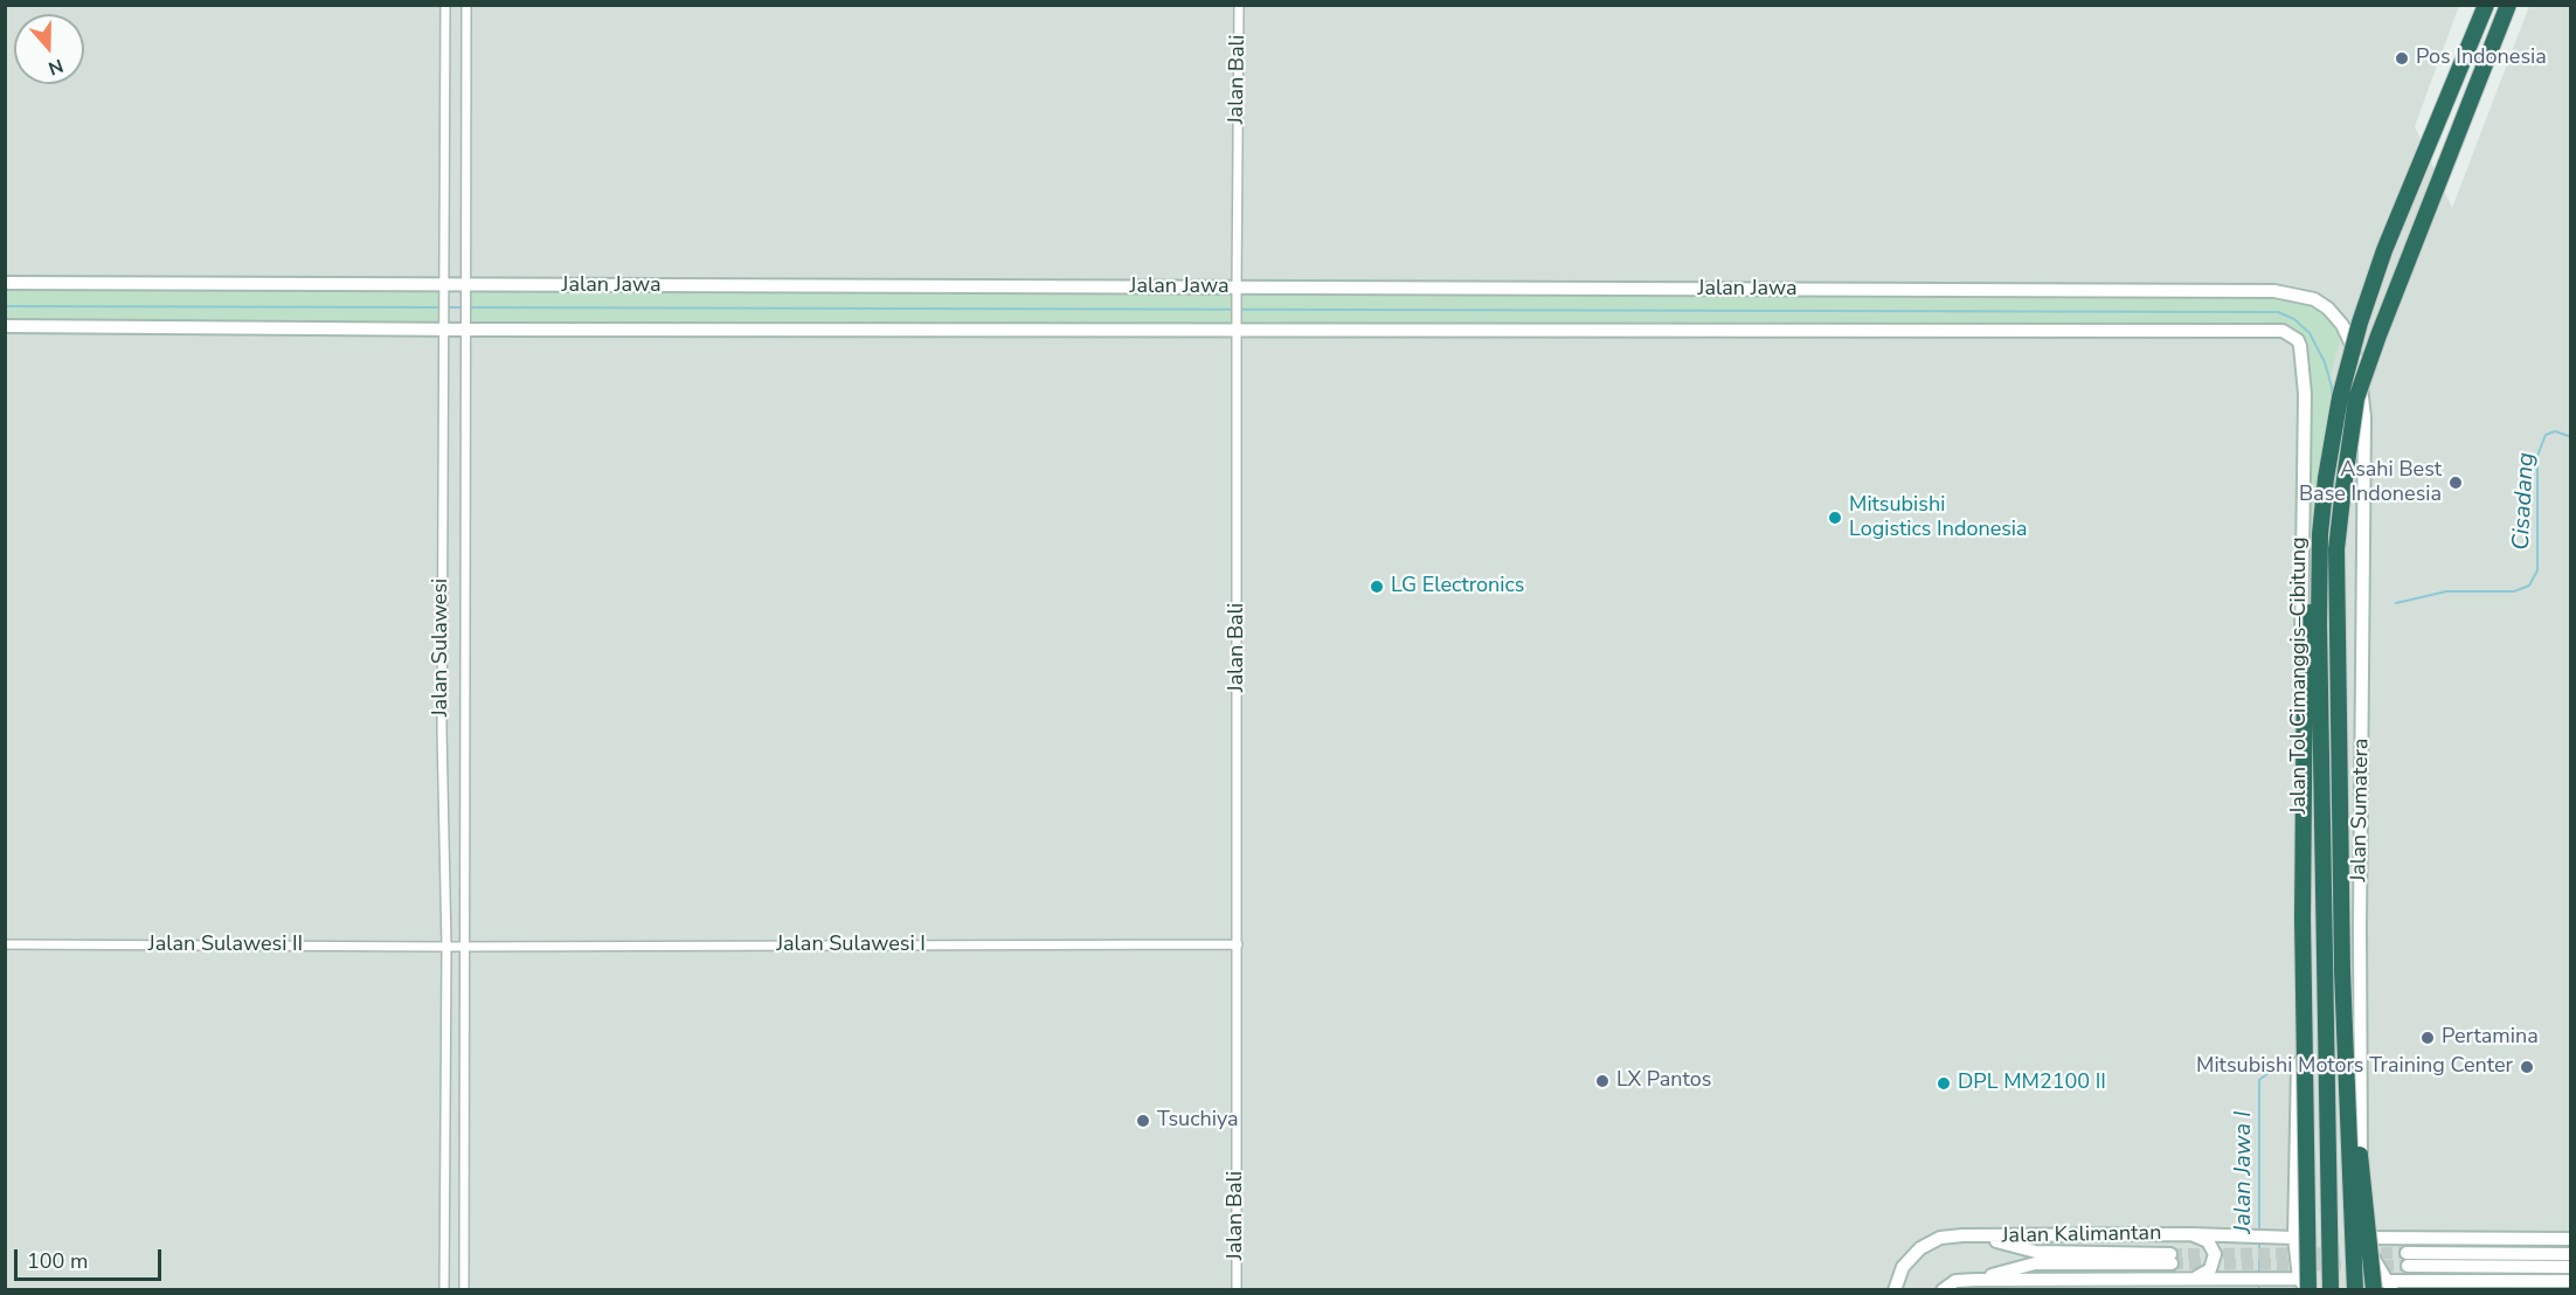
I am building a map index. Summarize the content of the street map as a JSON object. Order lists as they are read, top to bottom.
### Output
{
  "streets": {
    "highway": ["Jalan Tol Cimanggis–Cibitung"],
    "street": [
      "Jalan Bali",
      "Jalan Jawa",
      "Jalan Sulawesi",
      "Jalan Sumatera",
      "Jalan Sulawesi II",
      "Jalan Sulawesi I",
      "Jalan Kalimantan"
    ]
  },
  "crossings": [
    ["Jalan Bali", "Jalan Jawa"],
    ["Jalan Bali", "Jalan Sulawesi I"],
    ["Jalan Jawa", "Jalan Sulawesi"],
    ["Jalan Jawa", "Jalan Sumatera"],
    ["Jalan Jawa", "Jalan Kalimantan"],
    ["Jalan Sulawesi", "Jalan Sulawesi II"],
    ["Jalan Sulawesi", "Jalan Sulawesi I"],
    ["Jalan Tol Cimanggis–Cibitung", "Jalan Sumatera"],
    ["Jalan Sulawesi II", "Jalan Sulawesi I"]
  ],
  "water": ["Cisadang", "Jalan Jawa I"],
  "places": [
    "Pos Indonesia",
    "Asahi Best Base Indonesia",
    "Mitsubishi Logistics Indonesia",
    "LG Electronics",
    "Pertamina",
    "Mitsubishi Motors Training Center",
    "LX Pantos",
    "DPL MM2100 II",
    "Tsuchiya"
  ],
  "scale_bar": "100 m",
  "north": "bottom"
}
